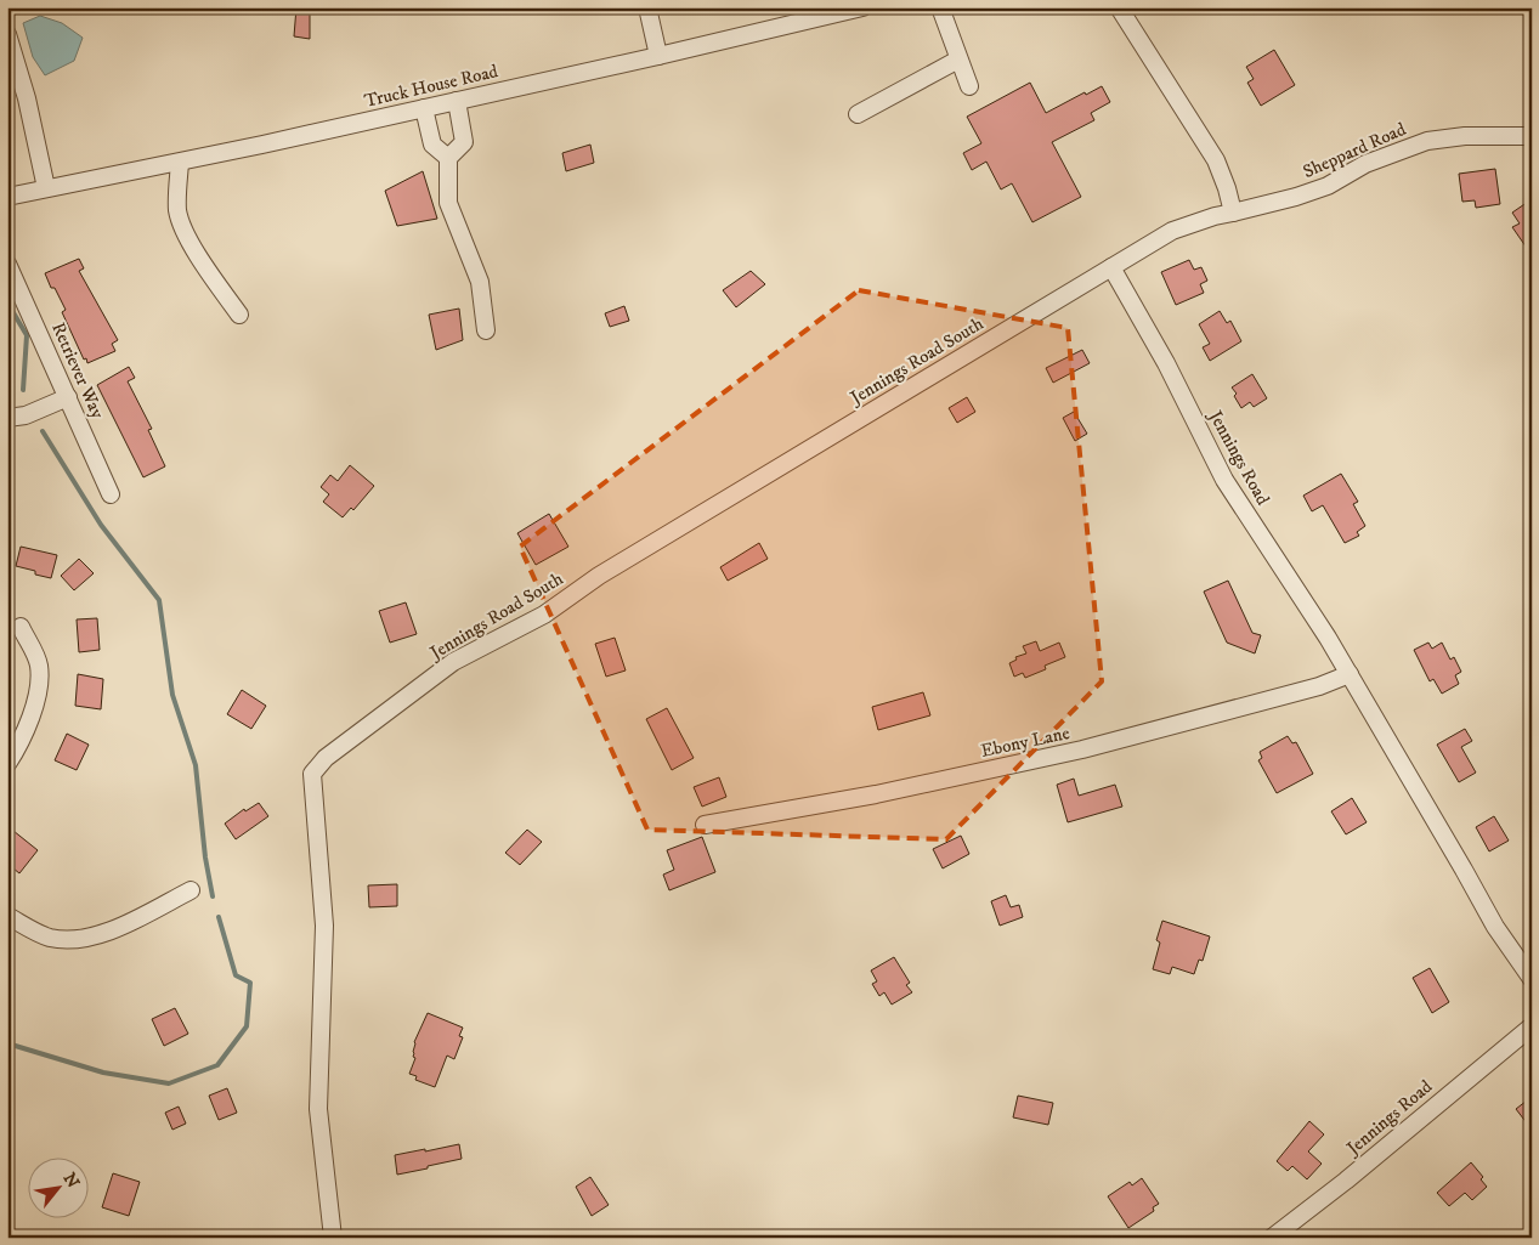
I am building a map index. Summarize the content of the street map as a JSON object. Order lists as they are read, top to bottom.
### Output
{
  "streets": {
    "street": [
      "Truck House Road",
      "Sheppard Road",
      "Jennings Road South",
      "Retriever Way",
      "Jennings Road",
      "Ebony Lane"
    ]
  },
  "crossings": [
    ["Jennings Road South", "Jennings Road"],
    ["Jennings Road", "Ebony Lane"]
  ],
  "north": "top right"
}
